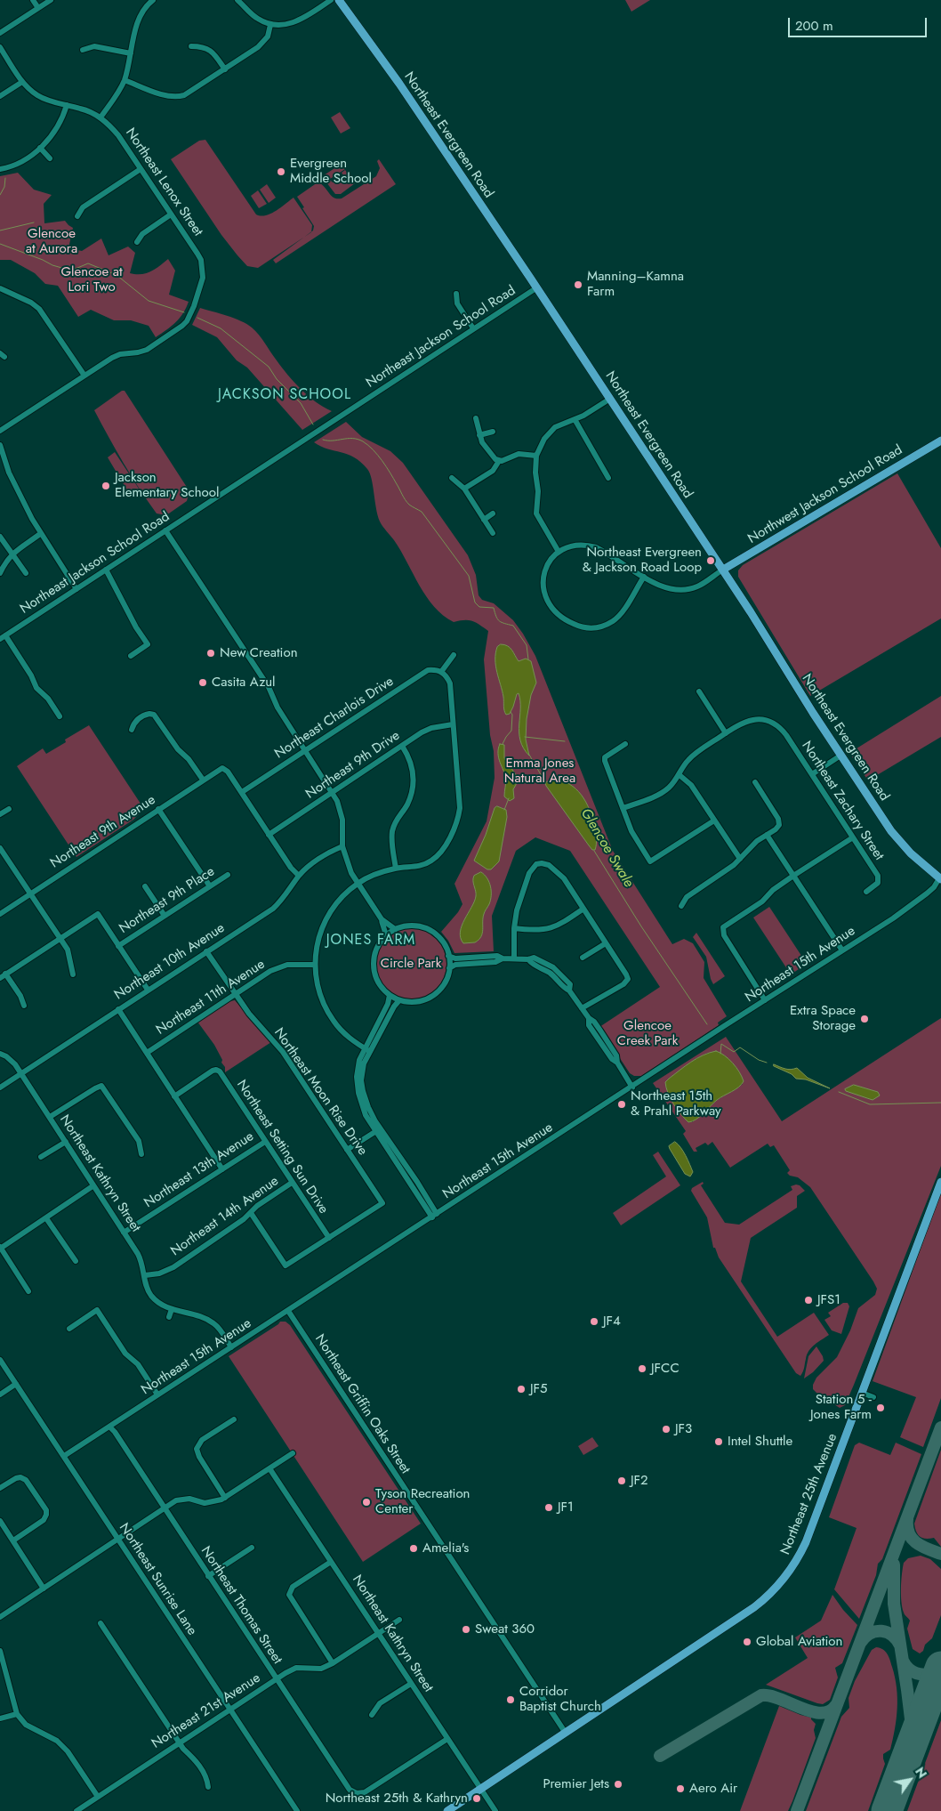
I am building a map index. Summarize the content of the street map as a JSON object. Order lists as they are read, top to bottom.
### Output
{
  "streets": {
    "main road": ["Northeast Evergreen Road", "Northwest Jackson School Road", "Northeast 25th Avenue"],
    "street": [
      "Northeast Lenox Street",
      "Northeast Jackson School Road",
      "Northeast Charlois Drive",
      "Northeast 9th Drive",
      "Northeast Zachary Street",
      "Northeast 9th Avenue",
      "Northeast 9th Place",
      "Northeast 10th Avenue",
      "Northeast 15th Avenue",
      "Northeast 11th Avenue",
      "Northeast Moon Rise Drive",
      "Northeast Setting Sun Drive",
      "Northeast 13th Avenue",
      "Northeast Kathryn Street",
      "Northeast 14th Avenue",
      "Northeast Griffin Oaks Street",
      "Northeast Sunrise Lane",
      "Northeast Thomas Street",
      "Northeast 21st Avenue"
    ]
  },
  "crossings": [
    ["Northeast Evergreen Road", "Northeast Jackson School Road"],
    ["Northeast Evergreen Road", "Northwest Jackson School Road"],
    ["Northeast Evergreen Road", "Northeast 15th Avenue"],
    ["Northeast Charlois Drive", "Northeast 9th Avenue"],
    ["Northeast 10th Avenue", "Northeast Moon Rise Drive"],
    ["Northeast 10th Avenue", "Northeast Kathryn Street"],
    ["Northeast 15th Avenue", "Northeast Kathryn Street"],
    ["Northeast 15th Avenue", "Northeast Griffin Oaks Street"],
    ["Northeast 15th Avenue", "Northeast Sunrise Lane"],
    ["Northeast 15th Avenue", "Northeast Thomas Street"],
    ["Northeast 11th Avenue", "Northeast Moon Rise Drive"],
    ["Northeast Moon Rise Drive", "Northeast Setting Sun Drive"],
    ["Northeast Setting Sun Drive", "Northeast 13th Avenue"],
    ["Northeast Setting Sun Drive", "Northeast 14th Avenue"],
    ["Northeast 13th Avenue", "Northeast Kathryn Street"],
    ["Northeast Kathryn Street", "Northeast 14th Avenue"],
    ["Northeast Kathryn Street", "Northeast 25th Avenue"],
    ["Northeast Kathryn Street", "Northeast Thomas Street"],
    ["Northeast Kathryn Street", "Northeast 21st Avenue"],
    ["Northeast Griffin Oaks Street", "Northeast 25th Avenue"],
    ["Northeast Sunrise Lane", "Northeast 21st Avenue"],
    ["Northeast Thomas Street", "Northeast 21st Avenue"]
  ],
  "districts": ["JACKSON SCHOOL", "JONES FARM"],
  "water": ["Glencoe Swale"],
  "parks": [
    "Glencoe at Aurora",
    "Glencoe at Lori Two",
    "Emma Jones Natural Area",
    "Circle Park",
    "Glencoe Creek Park"
  ],
  "places": [
    "Evergreen Middle School",
    "Manning–Kamna Farm",
    "Jackson Elementary School",
    "Northeast Evergreen & Jackson Road Loop",
    "New Creation",
    "Casita Azul",
    "Extra Space Storage",
    "Northeast 15th & Prahl Parkway",
    "JFS1",
    "JF4",
    "JFCC",
    "JF5",
    "Station 5 - Jones Farm",
    "JF3",
    "Intel Shuttle",
    "JF2",
    "Tyson Recreation Center",
    "JF1",
    "Amelia's",
    "Sweat 360",
    "Global Aviation",
    "Corridor Baptist Church",
    "Premier Jets",
    "Aero Air",
    "Northeast 25th & Kathryn"
  ],
  "scale_bar": "200 m",
  "north": "top right"
}
